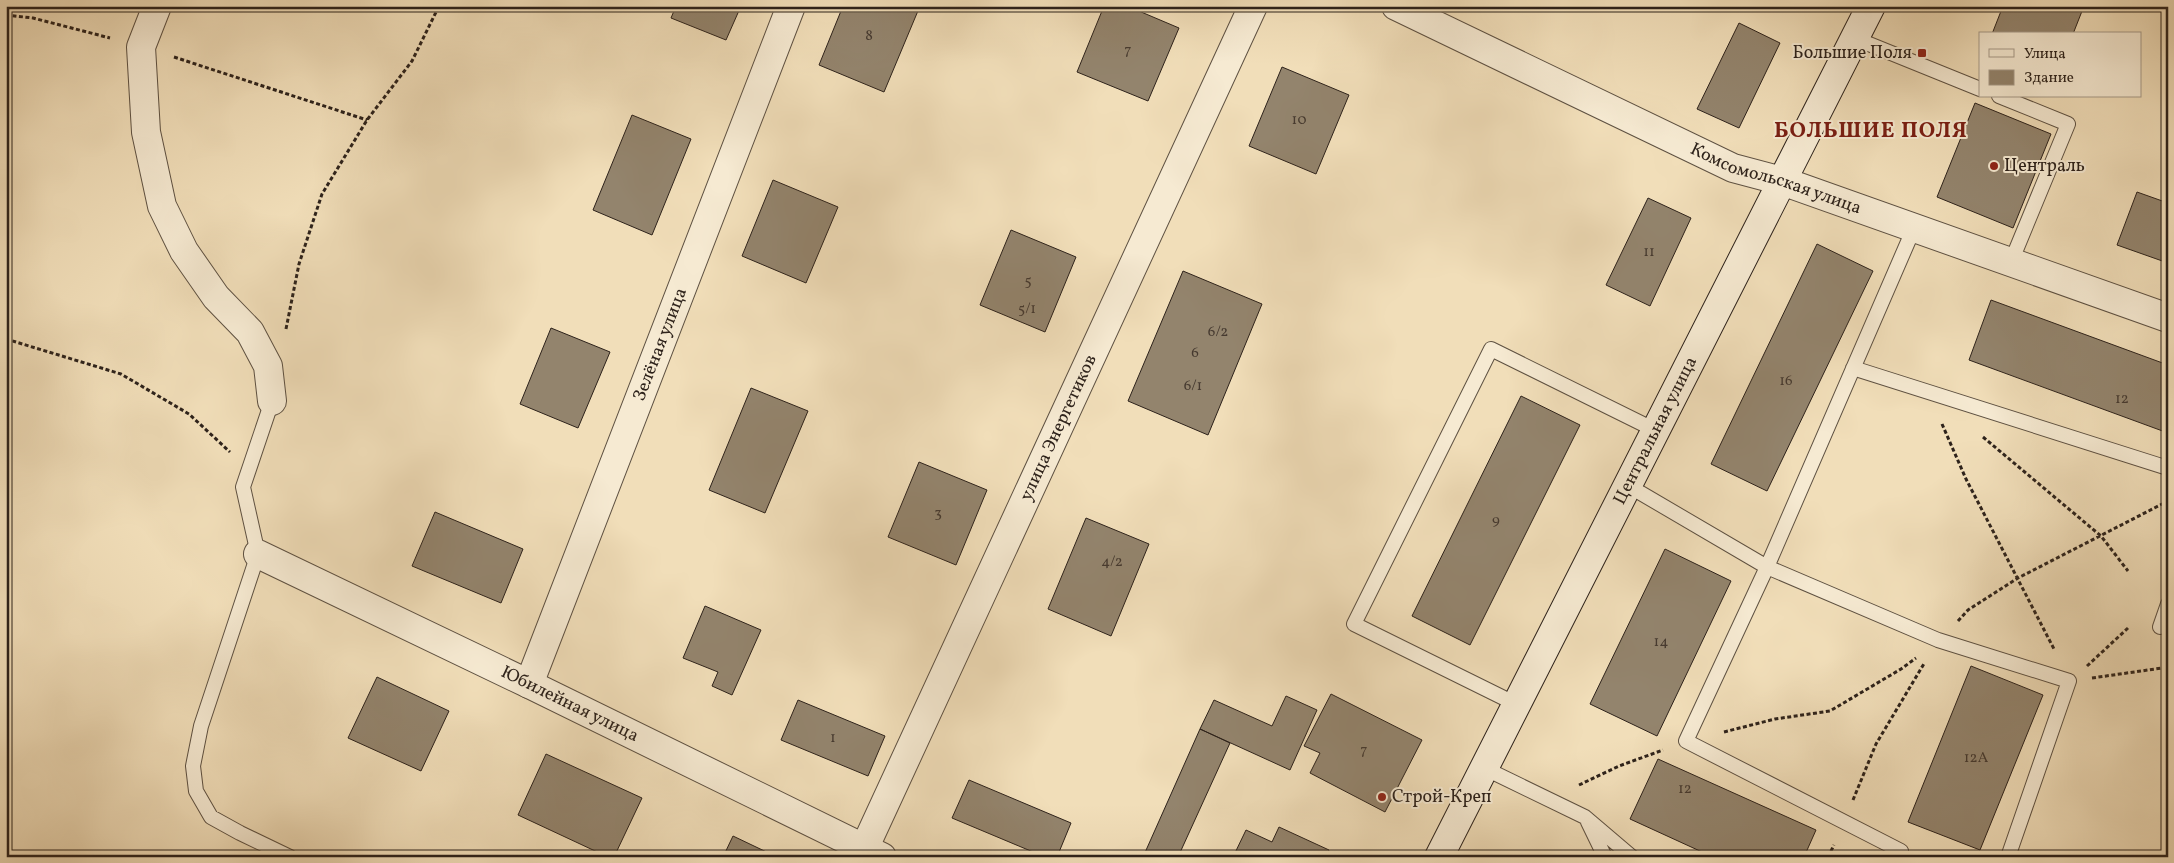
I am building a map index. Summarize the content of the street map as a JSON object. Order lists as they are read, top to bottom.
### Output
{
  "streets": {
    "street": [
      "Комсомольская улица",
      "Зелёная улица",
      "улица Энергетиков",
      "Центральная улица",
      "Юбилейная улица"
    ]
  },
  "crossings": [
    ["Комсомольская улица", "Центральная улица"],
    ["Зелёная улица", "Юбилейная улица"],
    ["улица Энергетиков", "Юбилейная улица"]
  ],
  "districts": ["БОЛЬШИЕ ПОЛЯ"],
  "places": {
    "transit": ["Большие Поля"],
    "other": ["Централь", "Строй-Креп"]
  },
  "house_numbers": [
    "8",
    "7",
    "10",
    "11",
    "5",
    "5/1",
    "6/2",
    "6",
    "16",
    "6/1",
    "12",
    "3",
    "9",
    "4/2",
    "14",
    "1",
    "7",
    "12А",
    "12"
  ],
  "legend": ["Улица", "Здание"]
}
